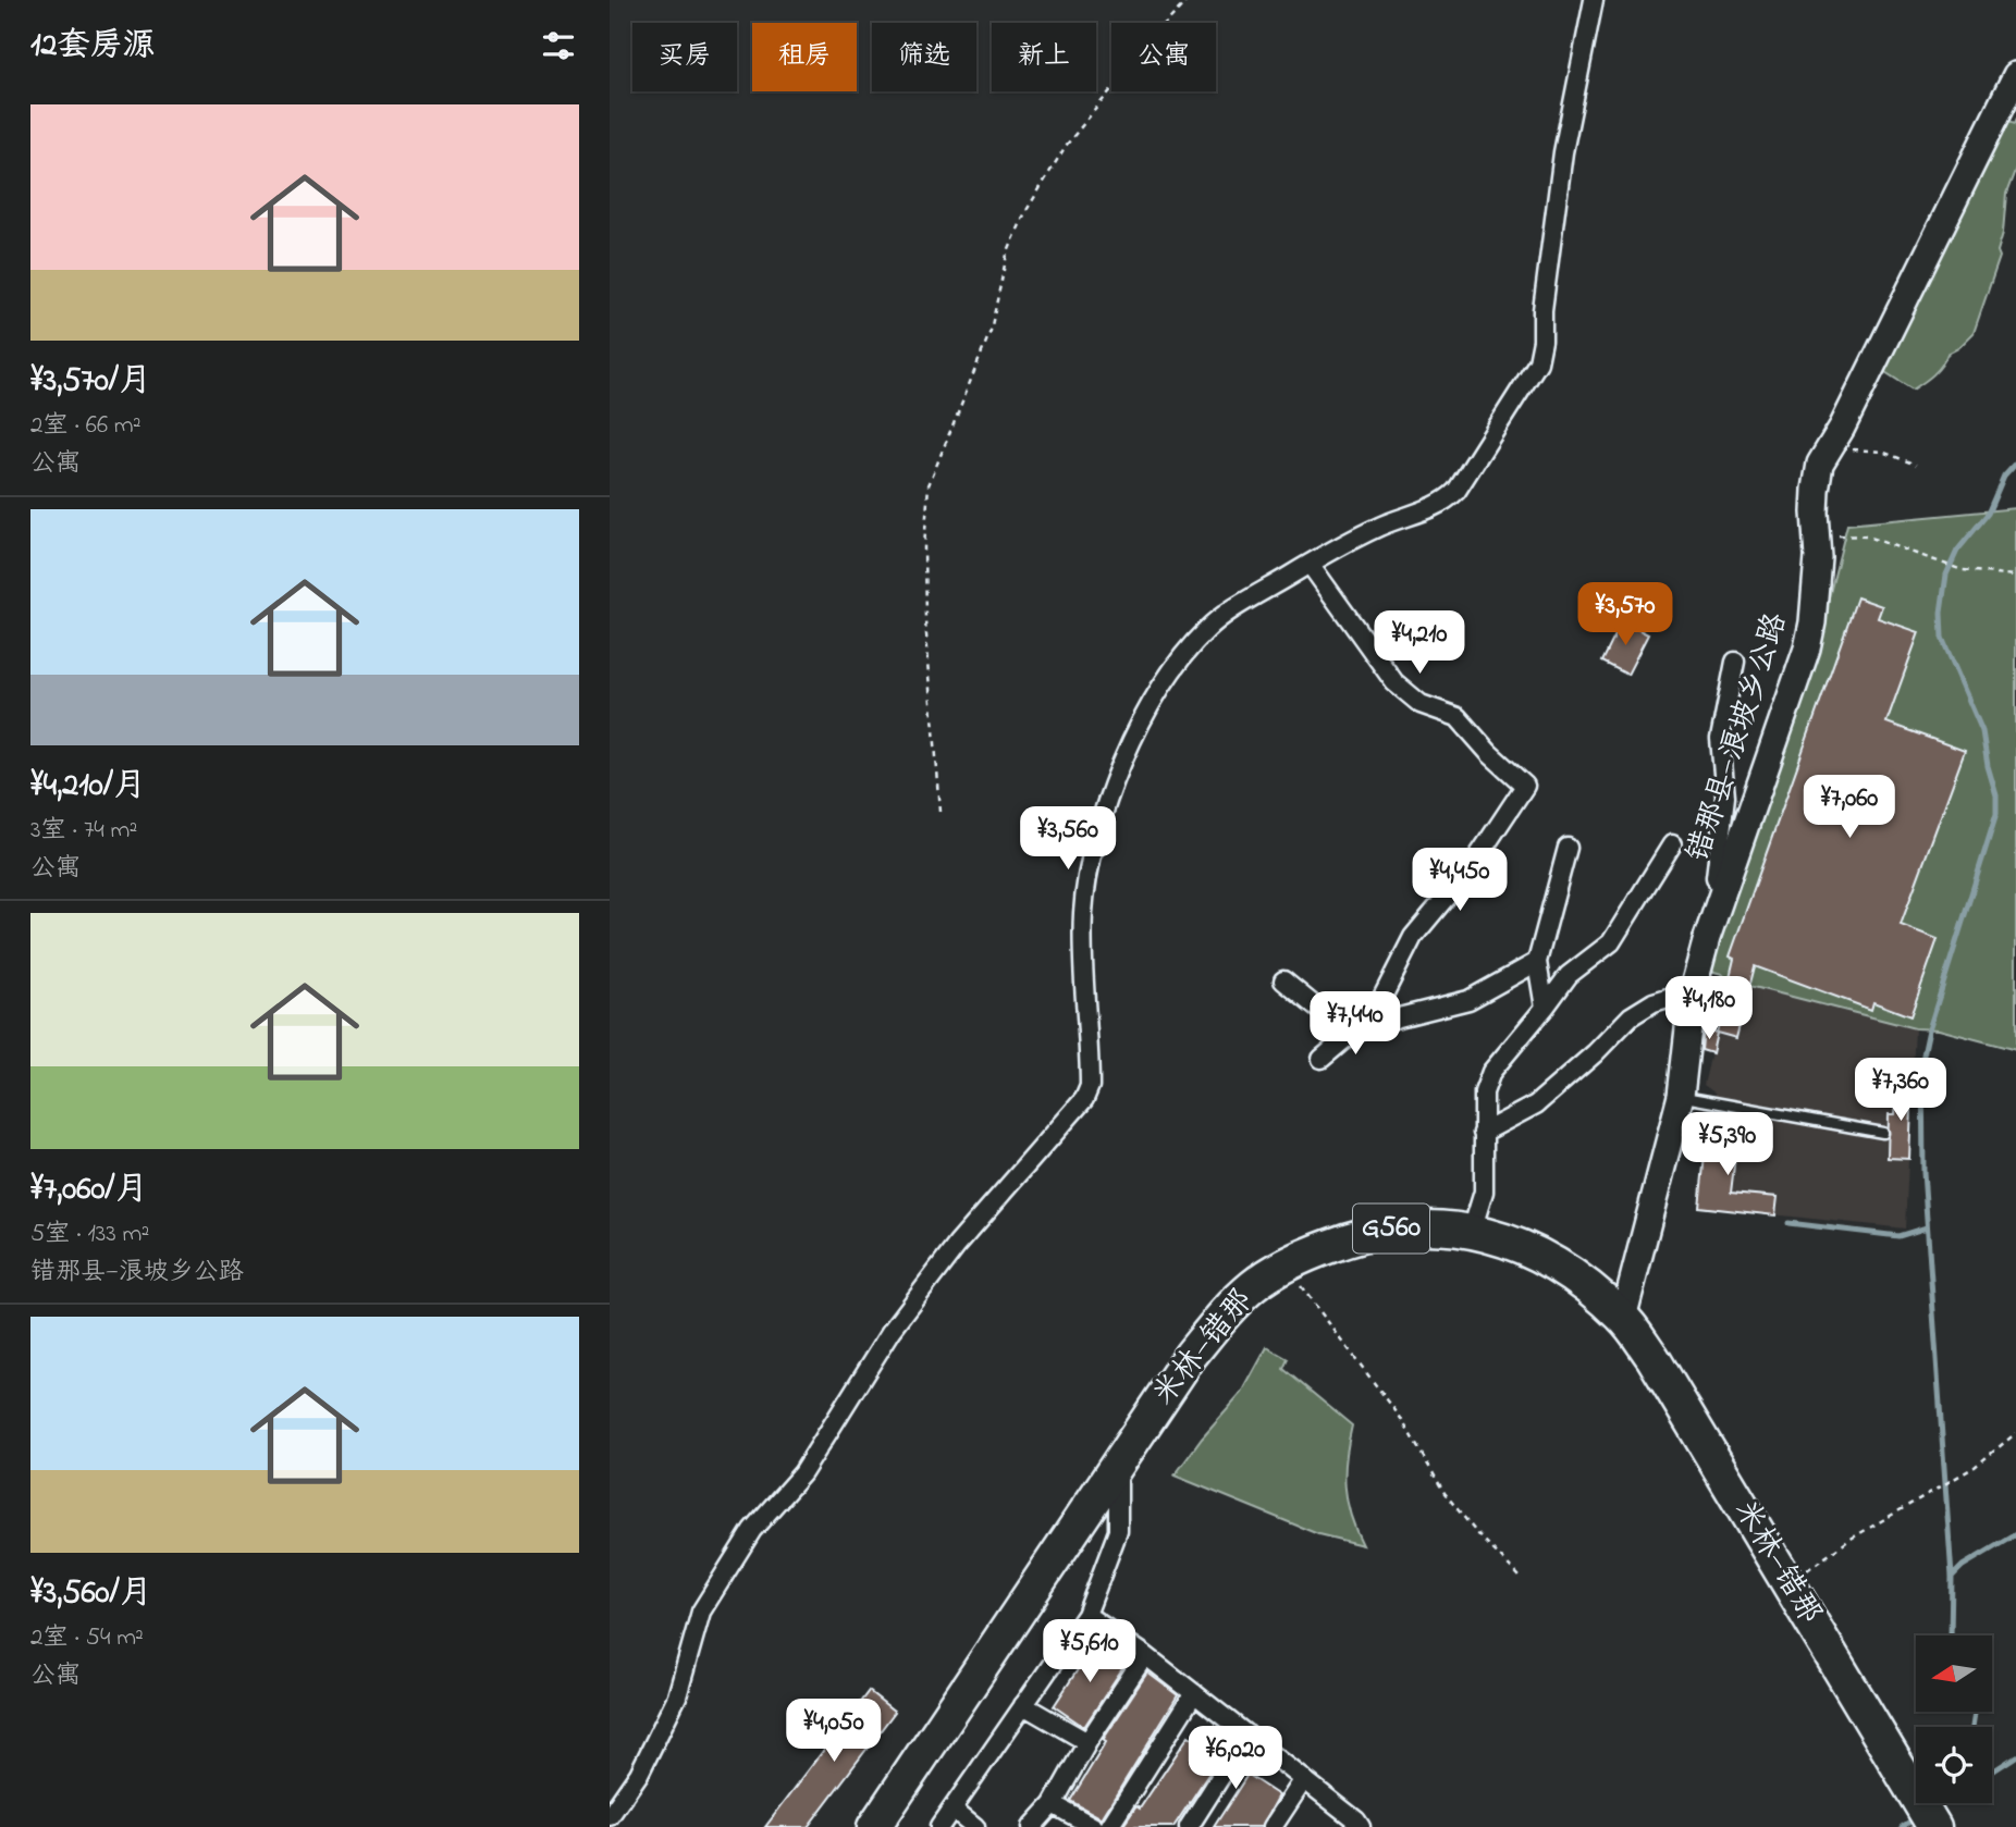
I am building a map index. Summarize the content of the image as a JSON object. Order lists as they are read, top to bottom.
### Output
{
  "streets": {
    "highway": ["G560", "米林—错那"],
    "main road": ["错那县—浪坡乡公路"]
  },
  "crossings": [
    ["错那县—浪坡乡公路", "米林—错那"]
  ],
  "north": "left",
  "page": {
    "heading": "12套房源",
    "chip": [
      "买房",
      "租房",
      "筛选",
      "新上",
      "公寓"
    ],
    "list": [
      {
        "name": "¥3,570/月",
        "note": "2室 · 66 m² · 公寓"
      },
      {
        "name": "¥4,210/月",
        "note": "3室 · 74 m² · 公寓"
      },
      {
        "name": "¥7,060/月",
        "note": "5室 · 133 m² · 错那县—浪坡乡公路"
      },
      {
        "name": "¥3,560/月",
        "note": "2室 · 54 m² · 公寓"
      }
    ],
    "price": [
      "¥3,570",
      "¥4,210",
      "¥7,060",
      "¥3,560",
      "¥4,450",
      "¥4,180",
      "¥7,440",
      "¥7,360",
      "¥5,390",
      "¥5,610",
      "¥4,050",
      "¥6,020"
    ]
  }
}
